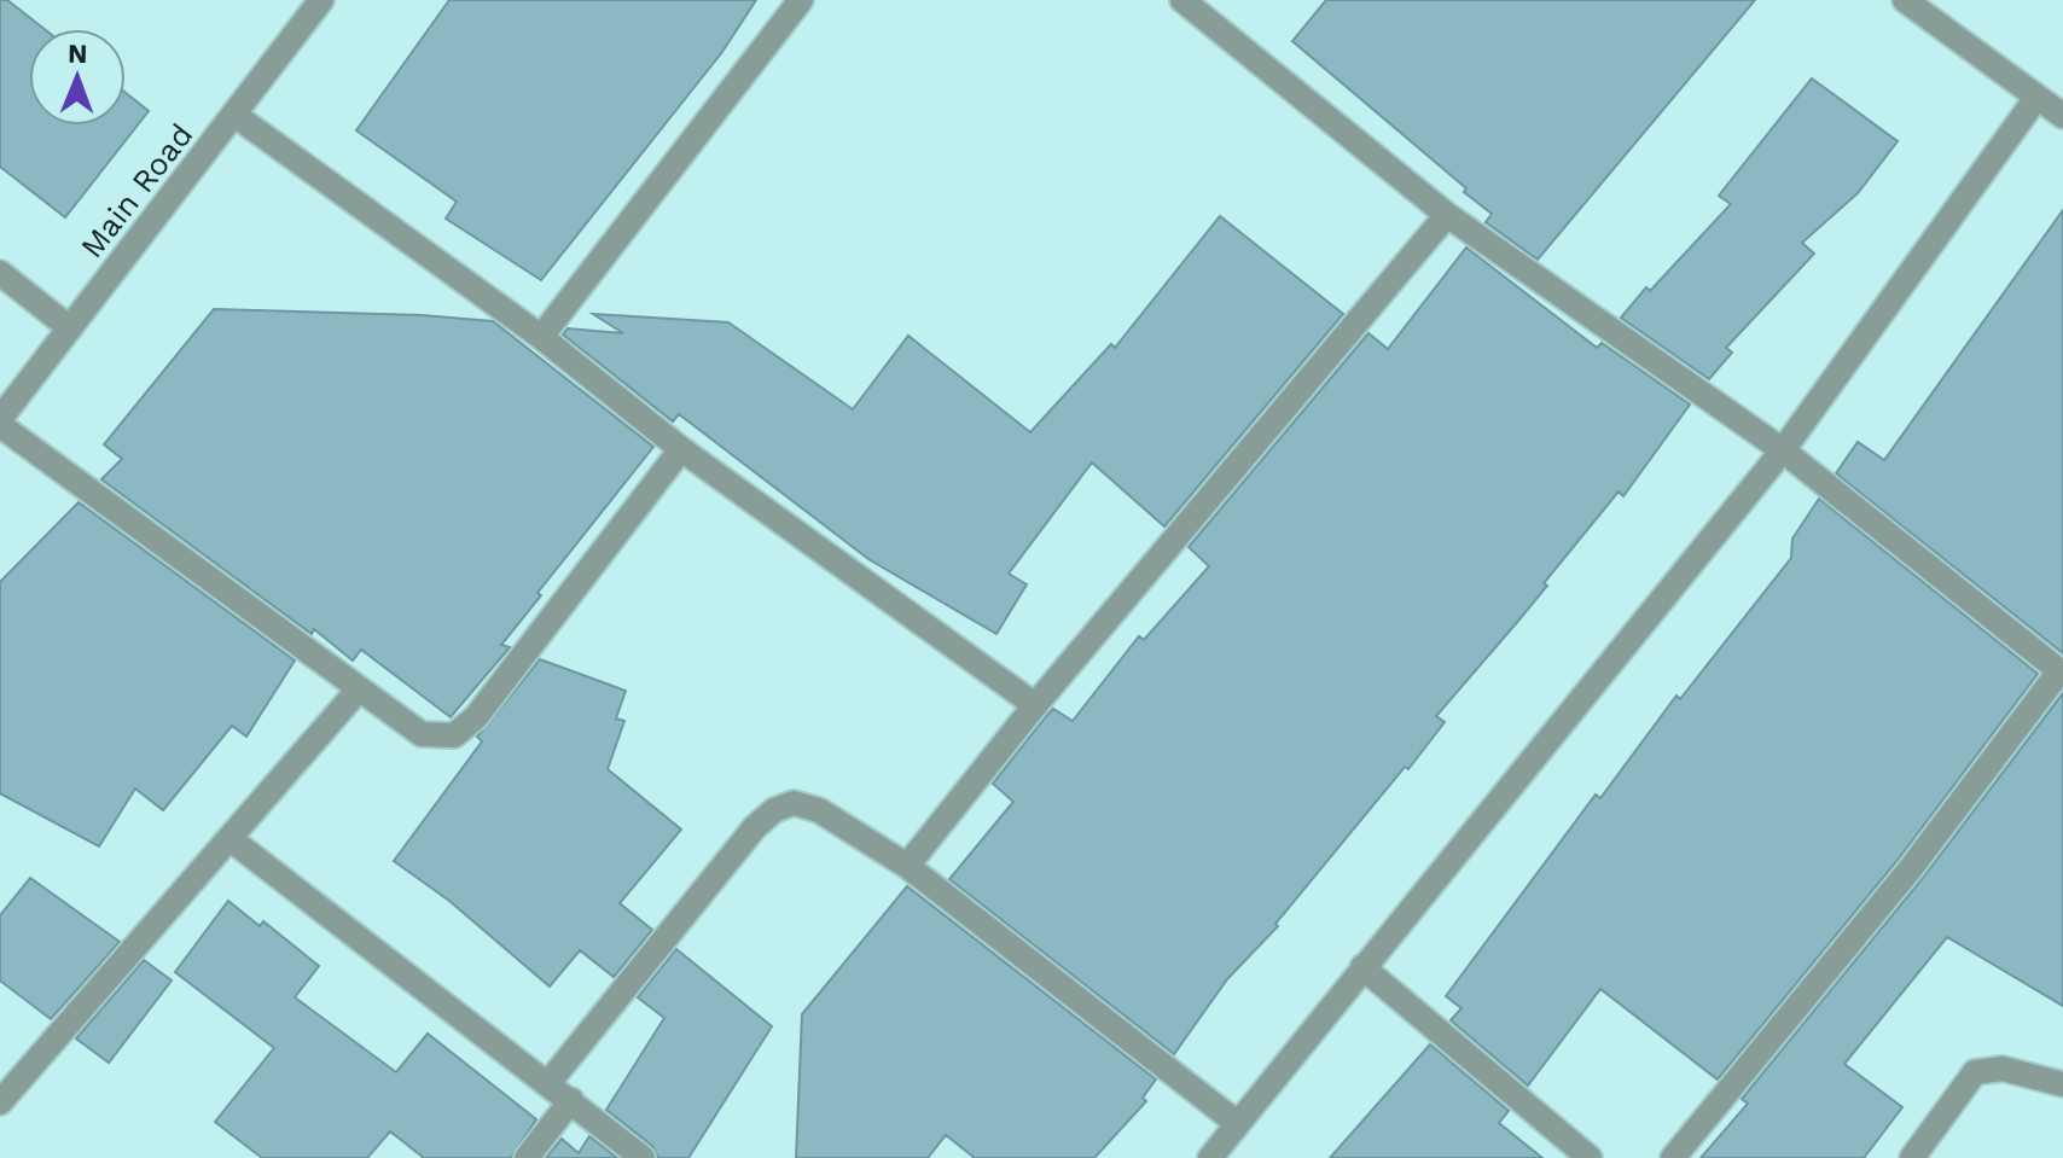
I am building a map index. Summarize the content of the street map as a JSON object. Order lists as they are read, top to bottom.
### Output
{
  "streets": {
    "street": ["Main Road"]
  },
  "north": "top"
}
